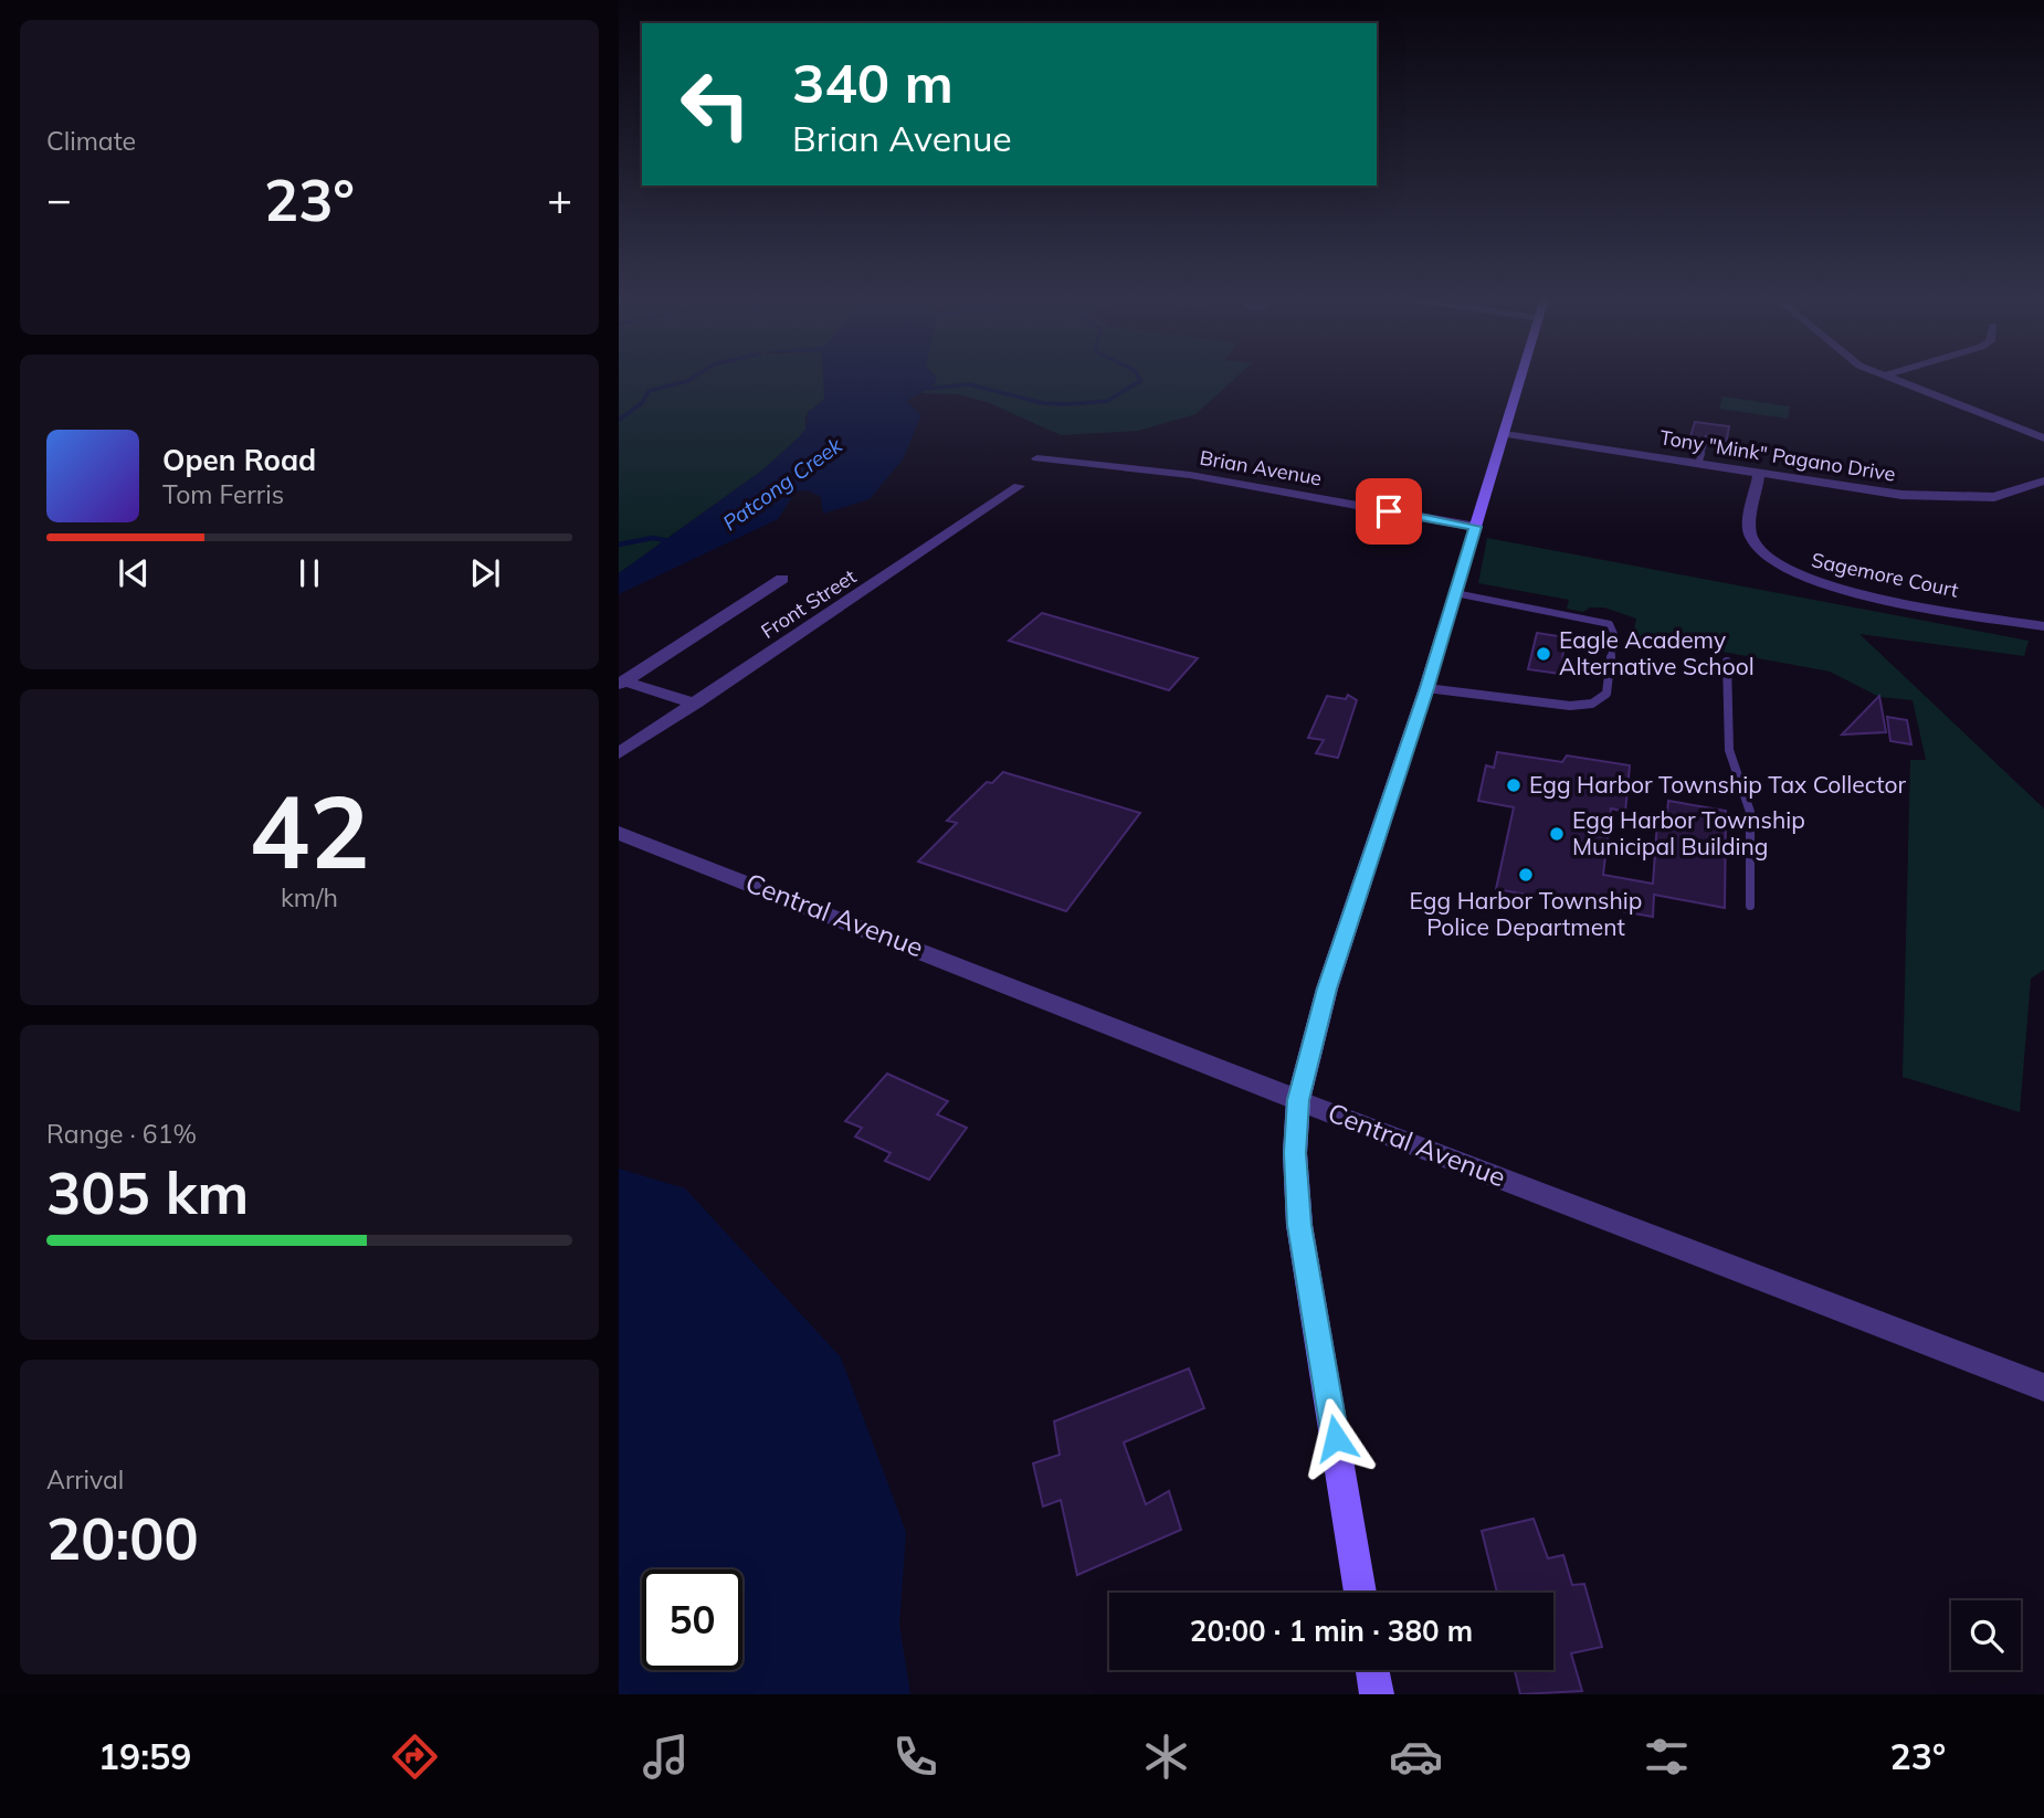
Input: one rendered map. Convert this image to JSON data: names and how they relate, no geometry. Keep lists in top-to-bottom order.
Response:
{
  "streets": {
    "street": [
      "Tony \"Mink\" Pagano Drive",
      "Brian Avenue",
      "Sagemore Court",
      "Front Street",
      "Central Avenue"
    ]
  },
  "crossings": [
    ["Tony \"Mink\" Pagano Drive", "Sagemore Court"]
  ],
  "water": ["Patcong Creek"],
  "places": [
    "Eagle Academy Alternative School",
    "Egg Harbor Township Tax Collector",
    "Egg Harbor Township Municipal Building",
    "Egg Harbor Township Police Department"
  ],
  "page": {
    "tile": [
      "Climate",
      ["42", "km/h"],
      ["Range · 61%", "305 km"],
      ["Arrival", "20:00"]
    ],
    "turn": ["340 m", "Brian Avenue"],
    "heat": ["−", "23°", "+"],
    "song": ["Open Road", "Tom Ferris"],
    "limit": "50",
    "trip": "20:00 · 1 min · 380 m",
    "tabs": ["19:59", "23°"]
  }
}
